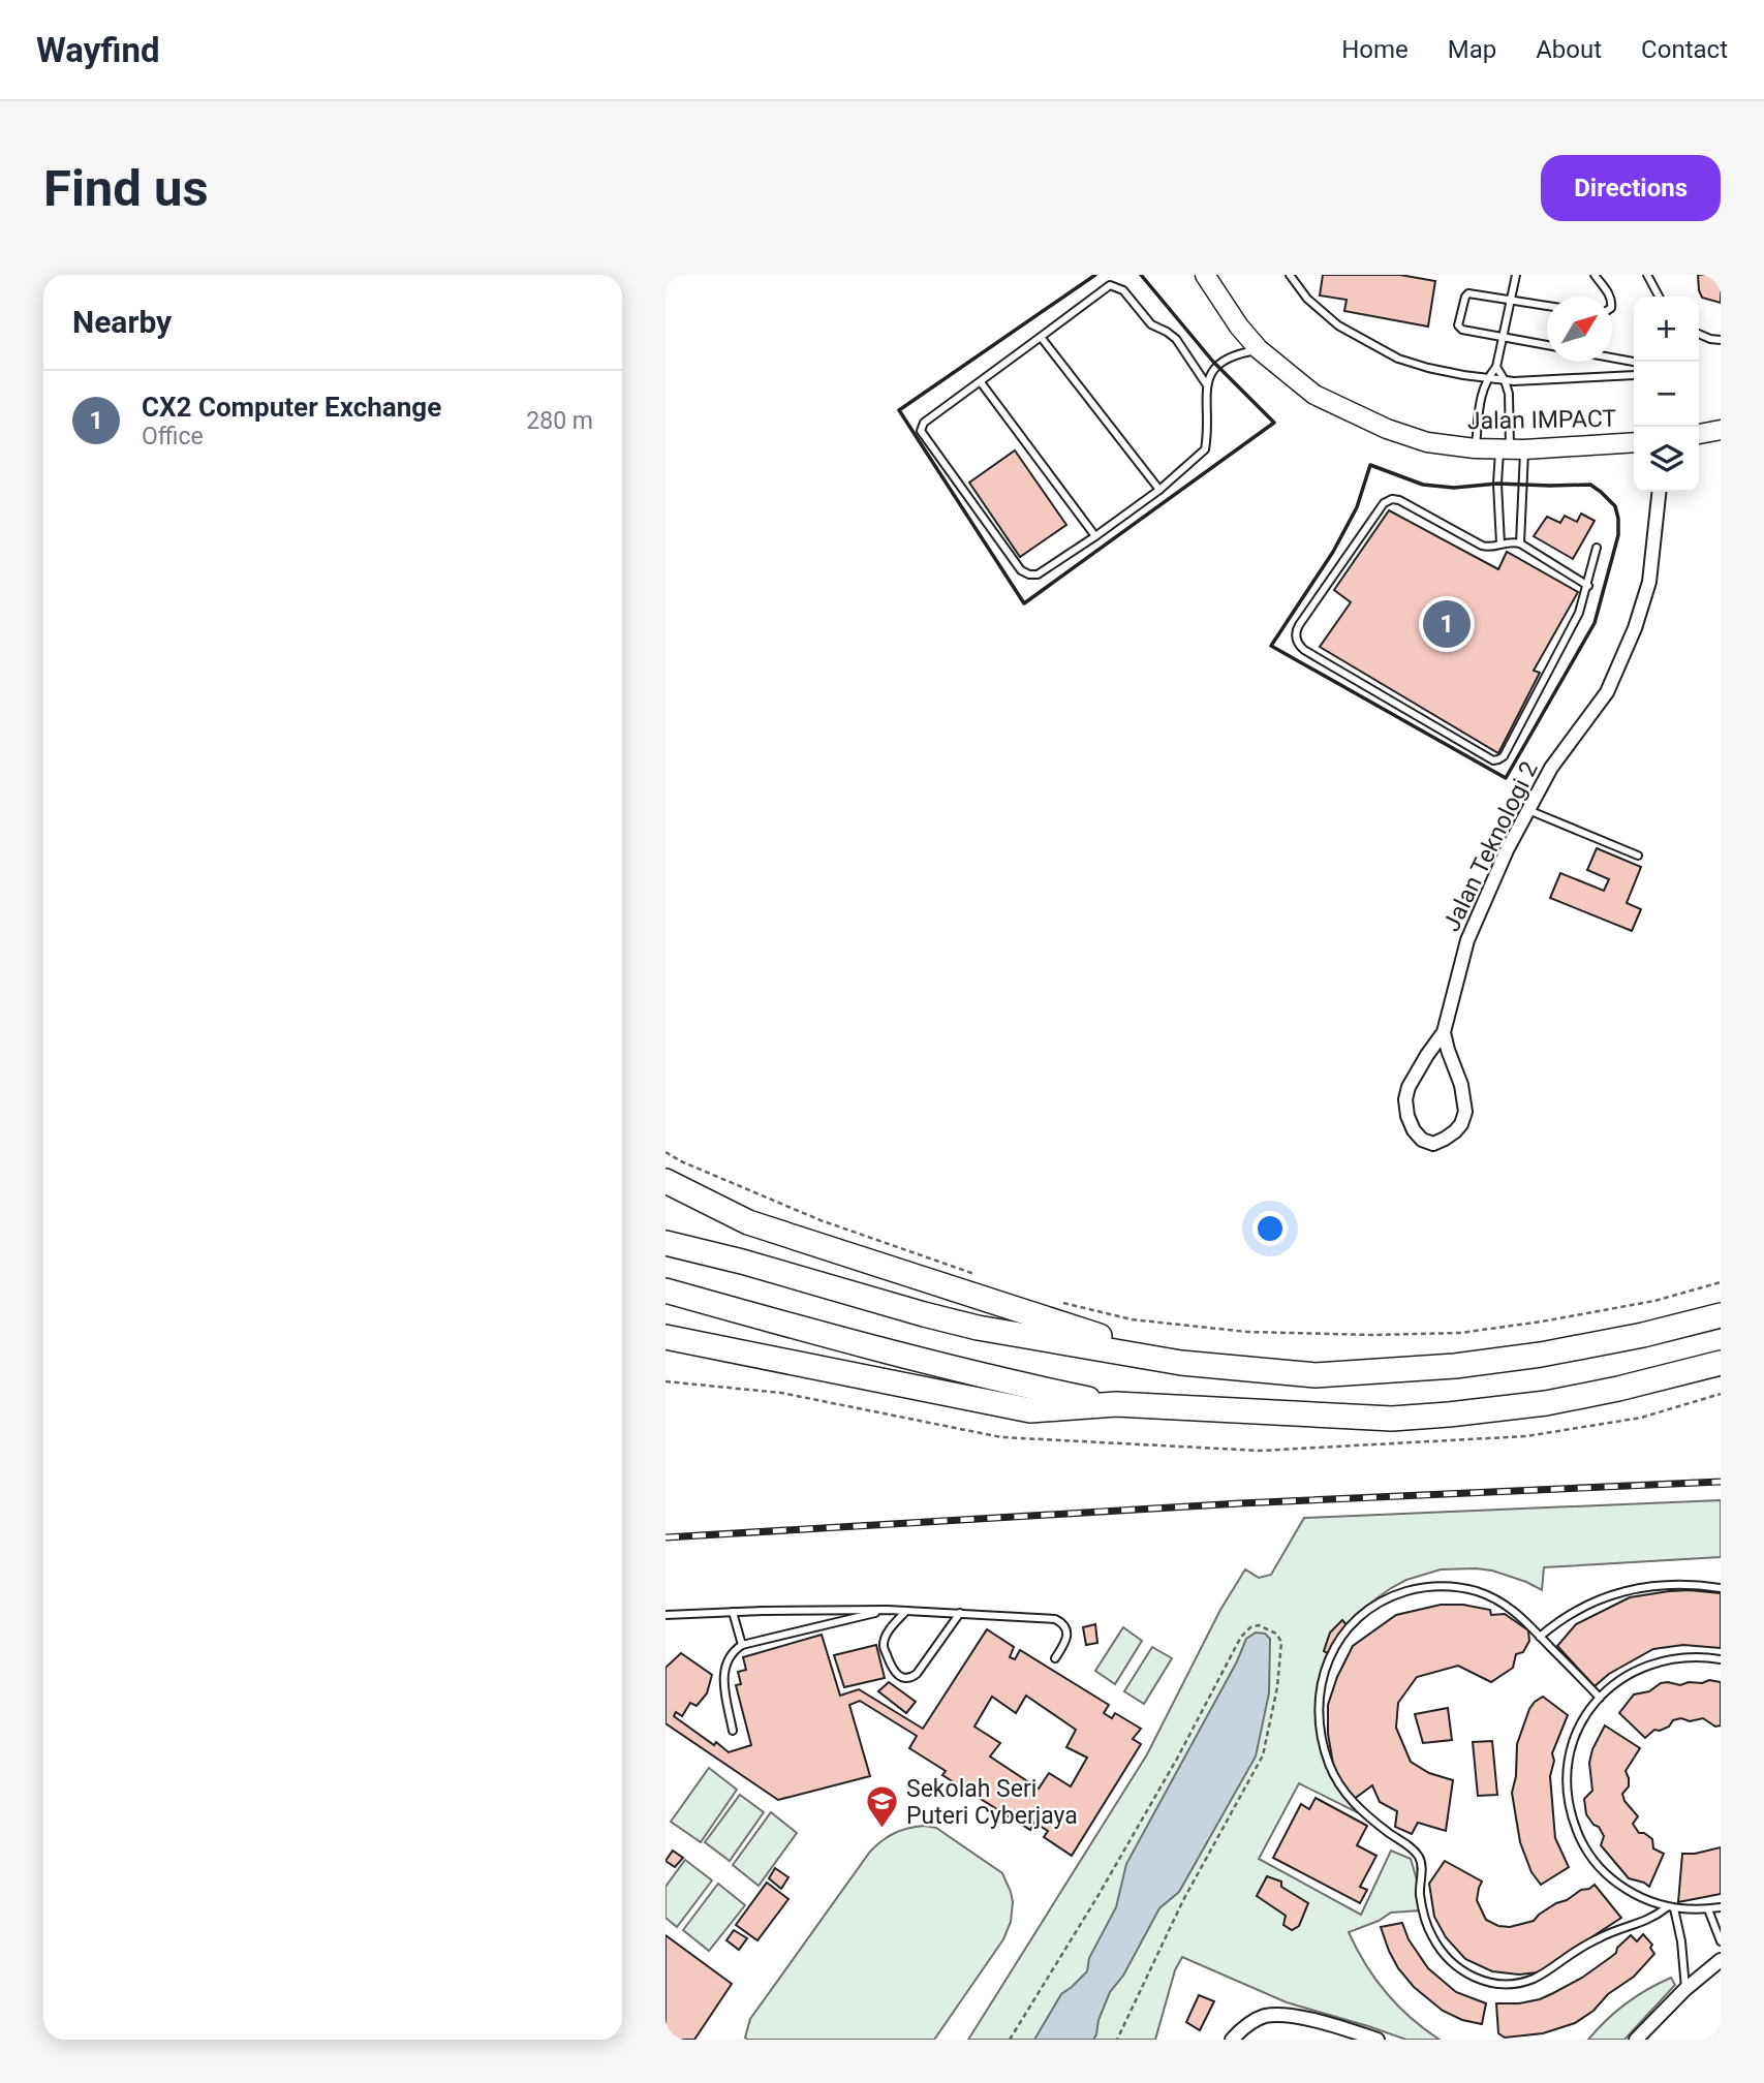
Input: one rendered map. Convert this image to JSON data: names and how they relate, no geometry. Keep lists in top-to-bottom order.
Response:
{
  "streets": {
    "street": ["Jalan IMPACT", "Jalan Teknologi 2"]
  },
  "places": {
    "school or university": ["Sekolah Seri Puteri Cyberjaya"]
  },
  "north": "top right",
  "page": {
    "header": "Wayfind",
    "nav": [
      "Home",
      "Map",
      "About",
      "Contact"
    ],
    "buttons": "Directions",
    "title": "Find us",
    "heading": "Nearby",
    "map_buttons": ["+", "−"],
    "list": [
      {
        "mark": "1",
        "name": "CX2 Computer Exchange",
        "note": "Office",
        "value": "280 m"
      }
    ],
    "pins": "1"
  }
}
